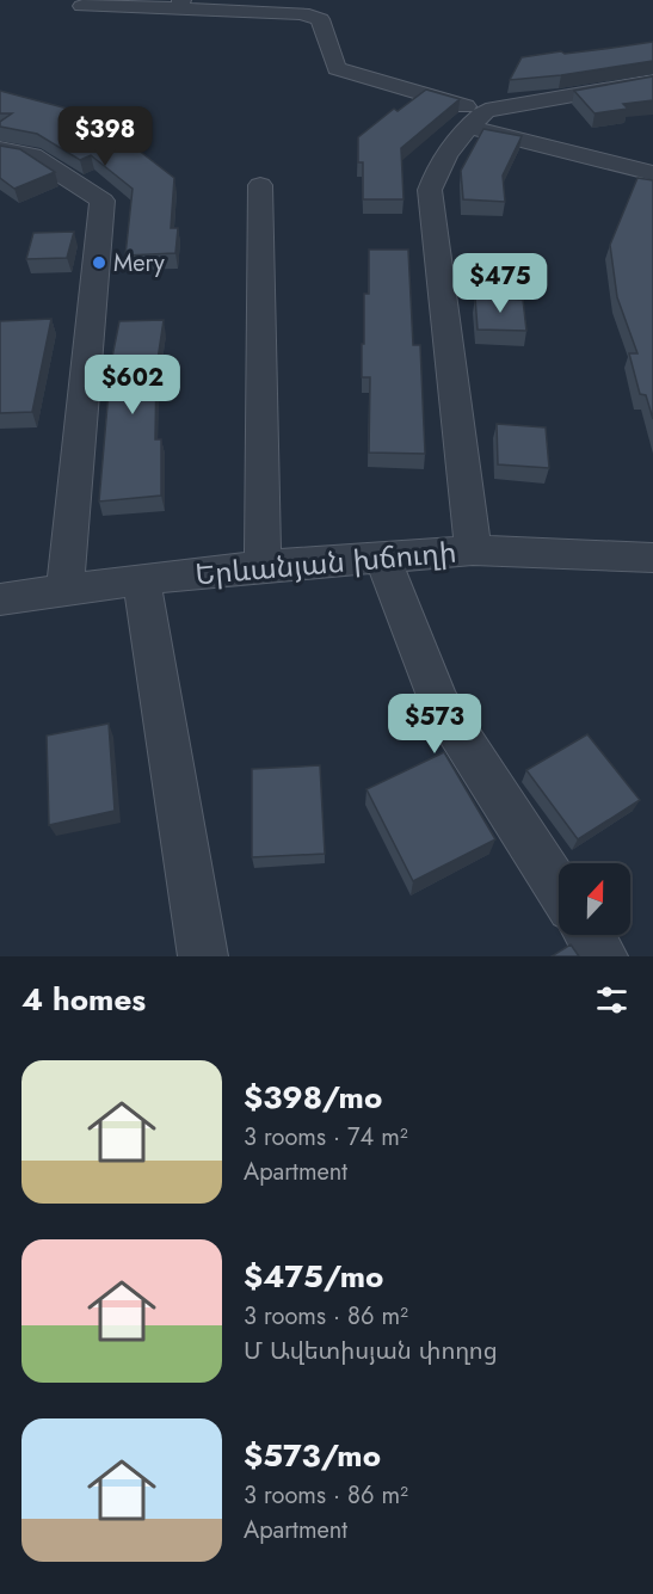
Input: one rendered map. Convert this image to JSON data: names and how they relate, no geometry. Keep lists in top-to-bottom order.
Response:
{
  "streets": {
    "street": ["Երևանյան խճուղի"]
  },
  "places": ["Mery"],
  "north": "top",
  "page": {
    "price": [
      "$398",
      "$475",
      "$602",
      "$573"
    ],
    "heading": "4 homes",
    "list": [
      {
        "name": "$398/mo",
        "note": "3 rooms · 74 m² · Apartment"
      },
      {
        "name": "$475/mo",
        "note": "3 rooms · 86 m² · Մ Ավետիսյան փողոց"
      },
      {
        "name": "$573/mo",
        "note": "3 rooms · 86 m² · Apartment"
      }
    ]
  }
}
